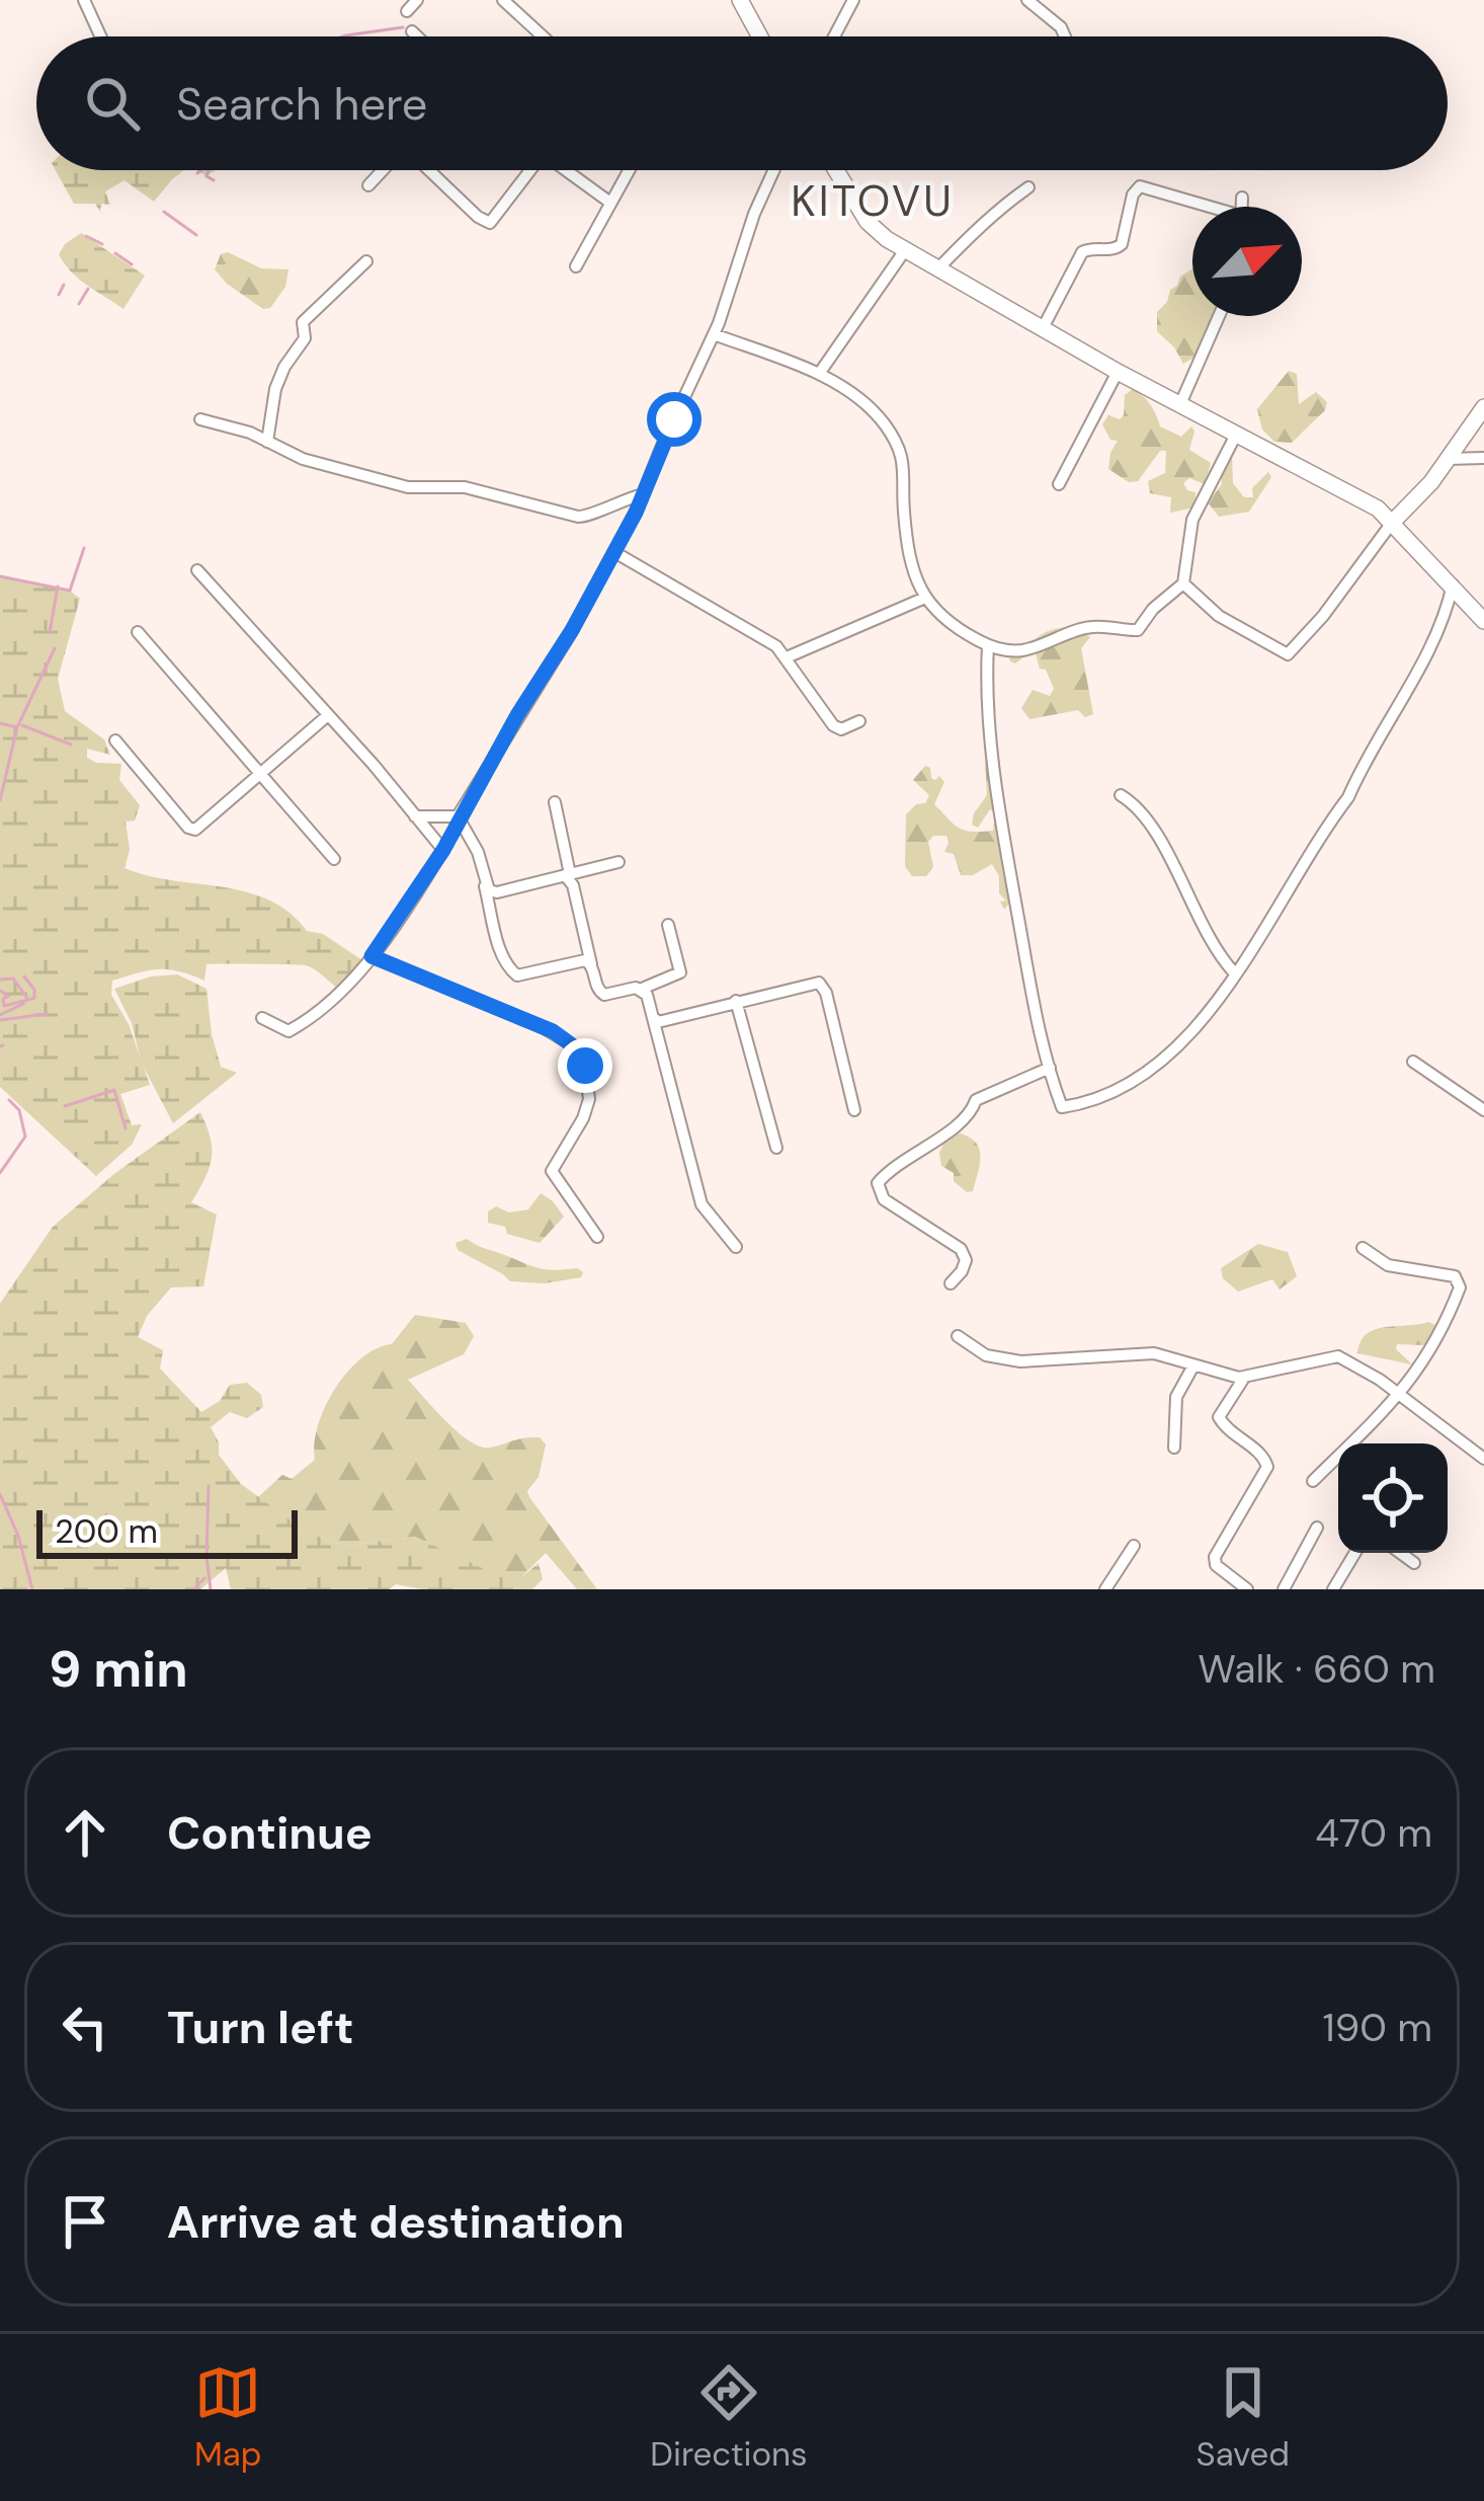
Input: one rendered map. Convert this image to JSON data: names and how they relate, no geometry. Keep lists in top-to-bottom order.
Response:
{
  "districts": ["KITOVU"],
  "scale_bar": "200 m",
  "north": "top right",
  "page": {
    "search": "Search here",
    "scale": "200 m",
    "heading": ["9 min", "Walk · 660 m"],
    "list": [
      ["Continue", "470 m"],
      ["Turn left", "190 m"],
      "Arrive at destination"
    ],
    "nav": ["Map", "Directions", "Saved"]
  }
}
